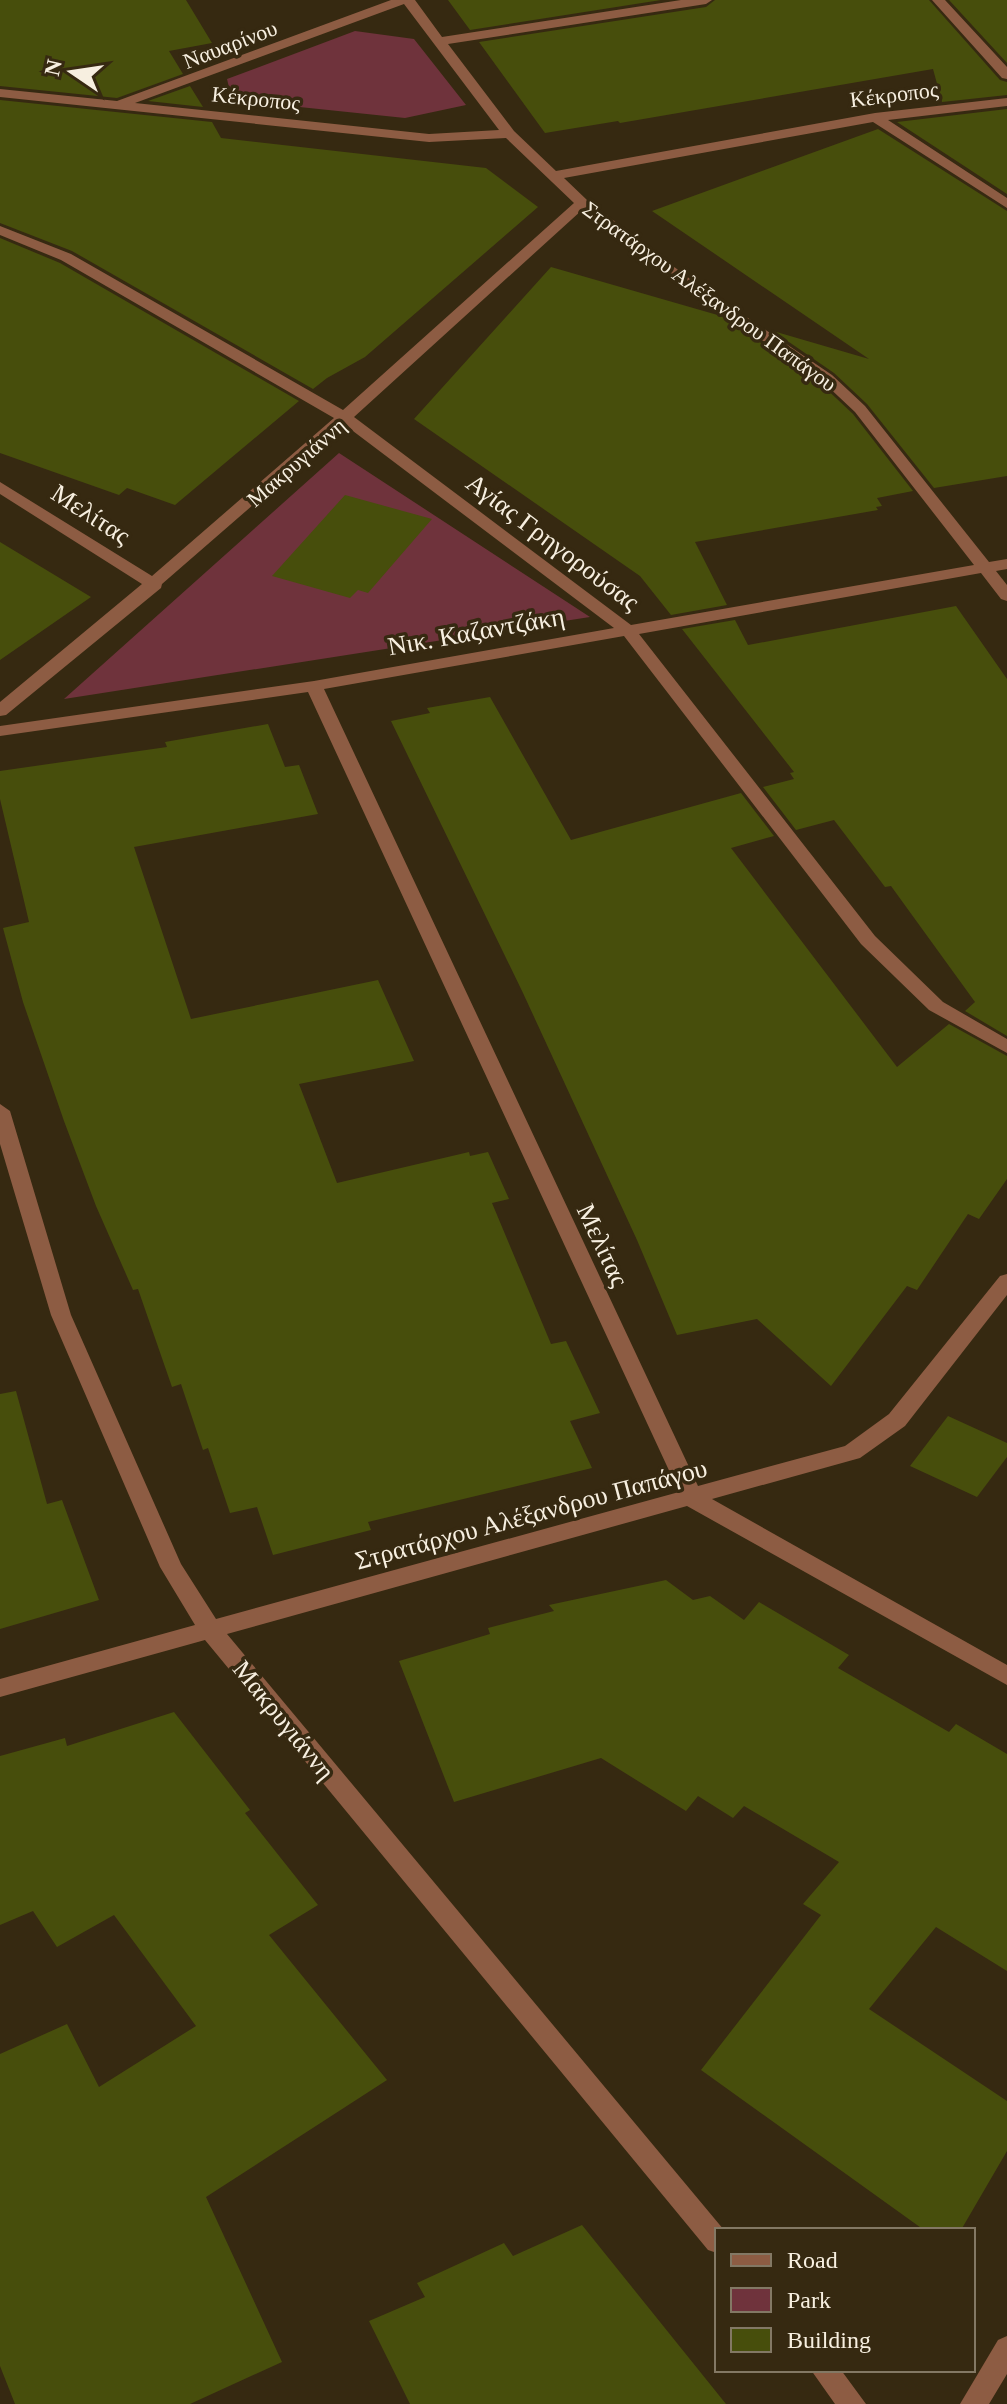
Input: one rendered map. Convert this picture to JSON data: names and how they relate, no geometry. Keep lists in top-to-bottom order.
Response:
{
  "streets": {
    "street": [
      "Ναυαρίνου",
      "Κέκροπος",
      "Στρατάρχου Αλέξανδρου Παπάγου",
      "Μακρυγιάννη",
      "Μελίτας",
      "Αγίας Γρηγορούσας",
      "Νικ. Καζαντζάκη"
    ]
  },
  "crossings": [
    ["Ναυαρίνου", "Κέκροπος"],
    ["Ναυαρίνου", "Στρατάρχου Αλέξανδρου Παπάγου"],
    ["Κέκροπος", "Στρατάρχου Αλέξανδρου Παπάγου"],
    ["Στρατάρχου Αλέξανδρου Παπάγου", "Μακρυγιάννη"],
    ["Στρατάρχου Αλέξανδρου Παπάγου", "Μελίτας"],
    ["Στρατάρχου Αλέξανδρου Παπάγου", "Νικ. Καζαντζάκη"],
    ["Μακρυγιάννη", "Μελίτας"],
    ["Μακρυγιάννη", "Αγίας Γρηγορούσας"],
    ["Μελίτας", "Νικ. Καζαντζάκη"],
    ["Αγίας Γρηγορούσας", "Νικ. Καζαντζάκη"]
  ],
  "legend": ["Road", "Park", "Building"],
  "north": "left"
}
